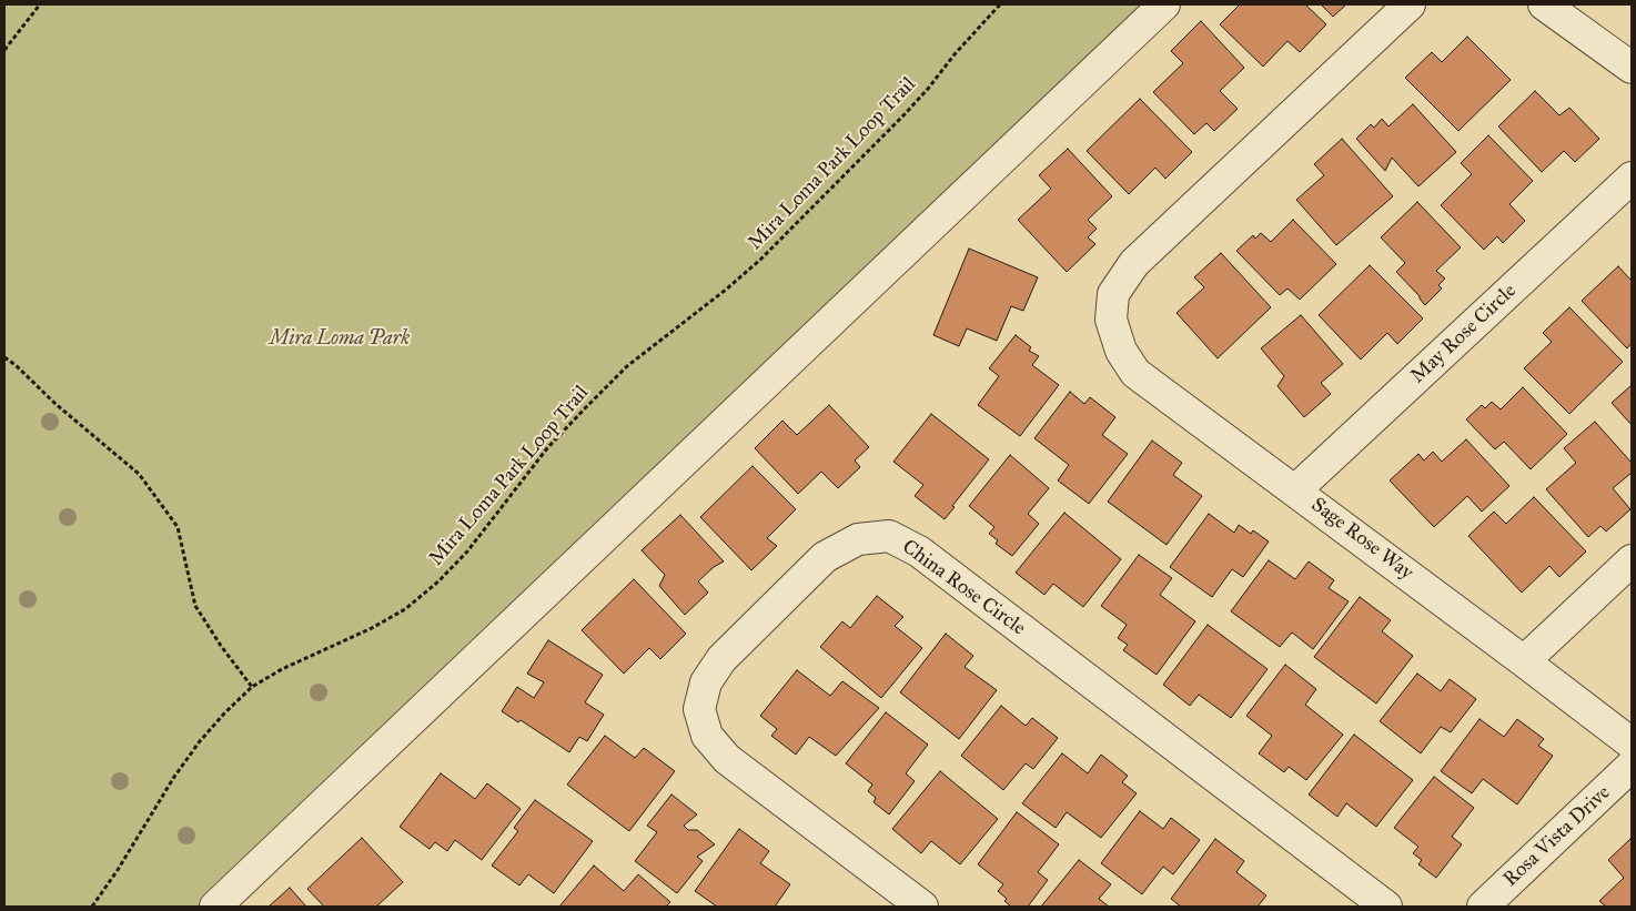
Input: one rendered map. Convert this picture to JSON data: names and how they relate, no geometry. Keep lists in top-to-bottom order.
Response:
{
  "streets": {
    "street": [
      "May Rose Circle",
      "Sage Rose Way",
      "China Rose Circle",
      "Rosa Vista Drive"
    ],
    "path": ["Mira Loma Park Loop Trail"]
  },
  "crossings": [
    ["May Rose Circle", "Sage Rose Way"]
  ],
  "parks": ["Mira Loma Park"]
}
